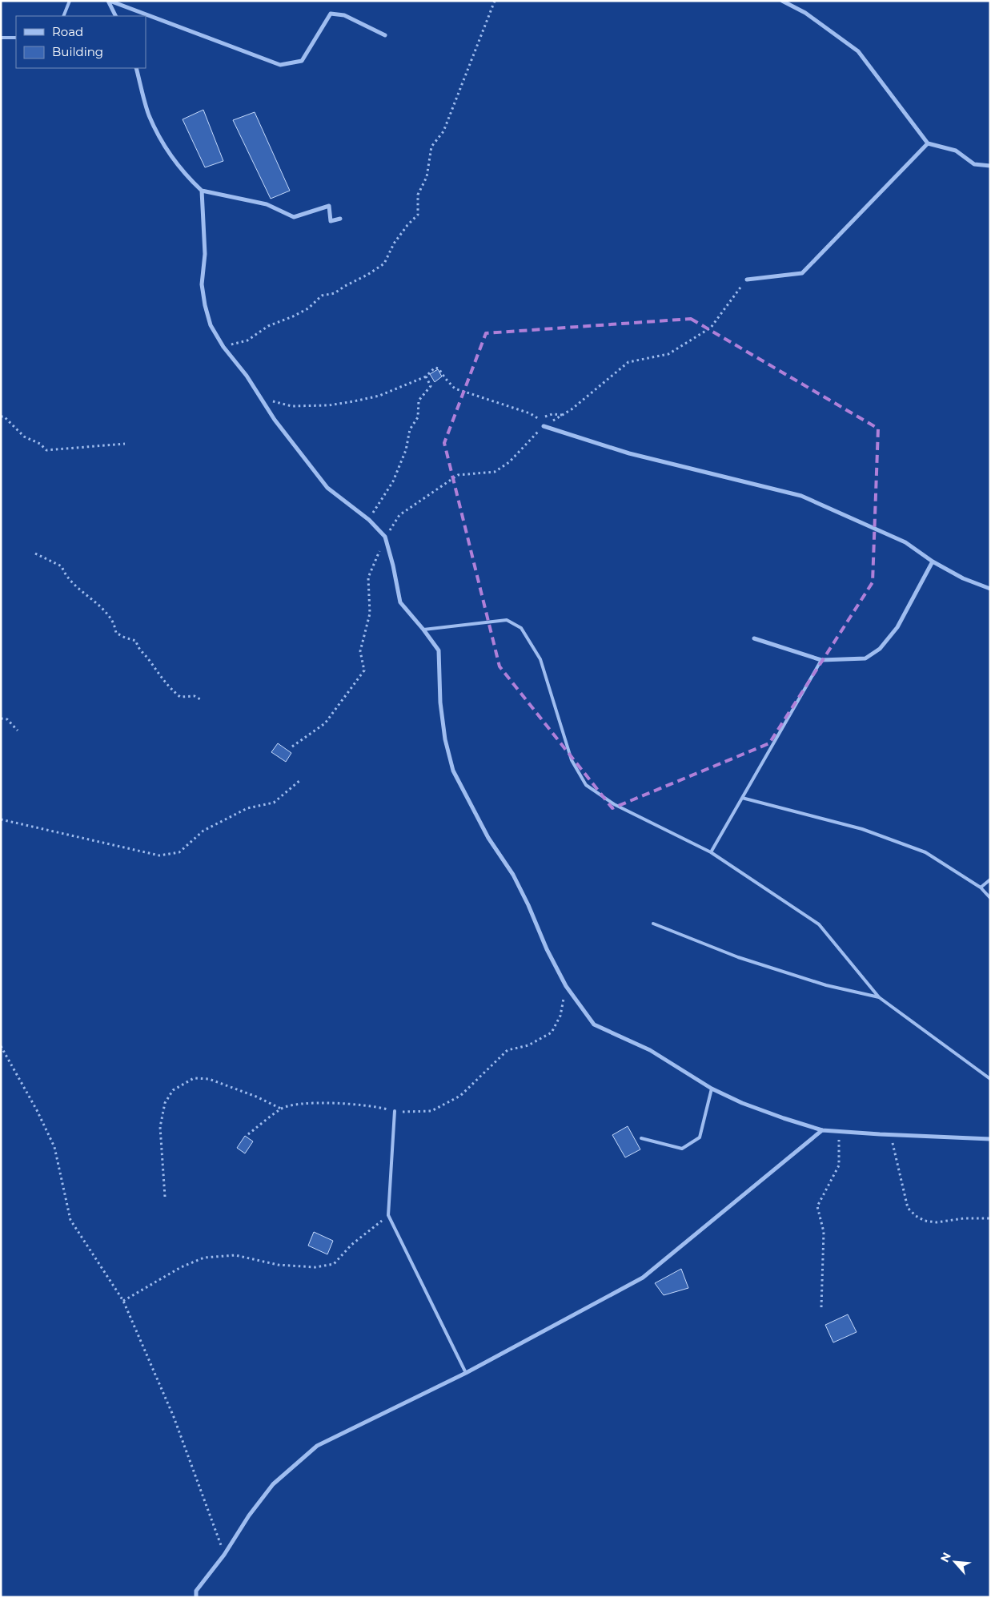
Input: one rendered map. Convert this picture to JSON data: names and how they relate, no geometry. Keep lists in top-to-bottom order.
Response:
{
  "legend": ["Road", "Building"],
  "north": "top left"
}
